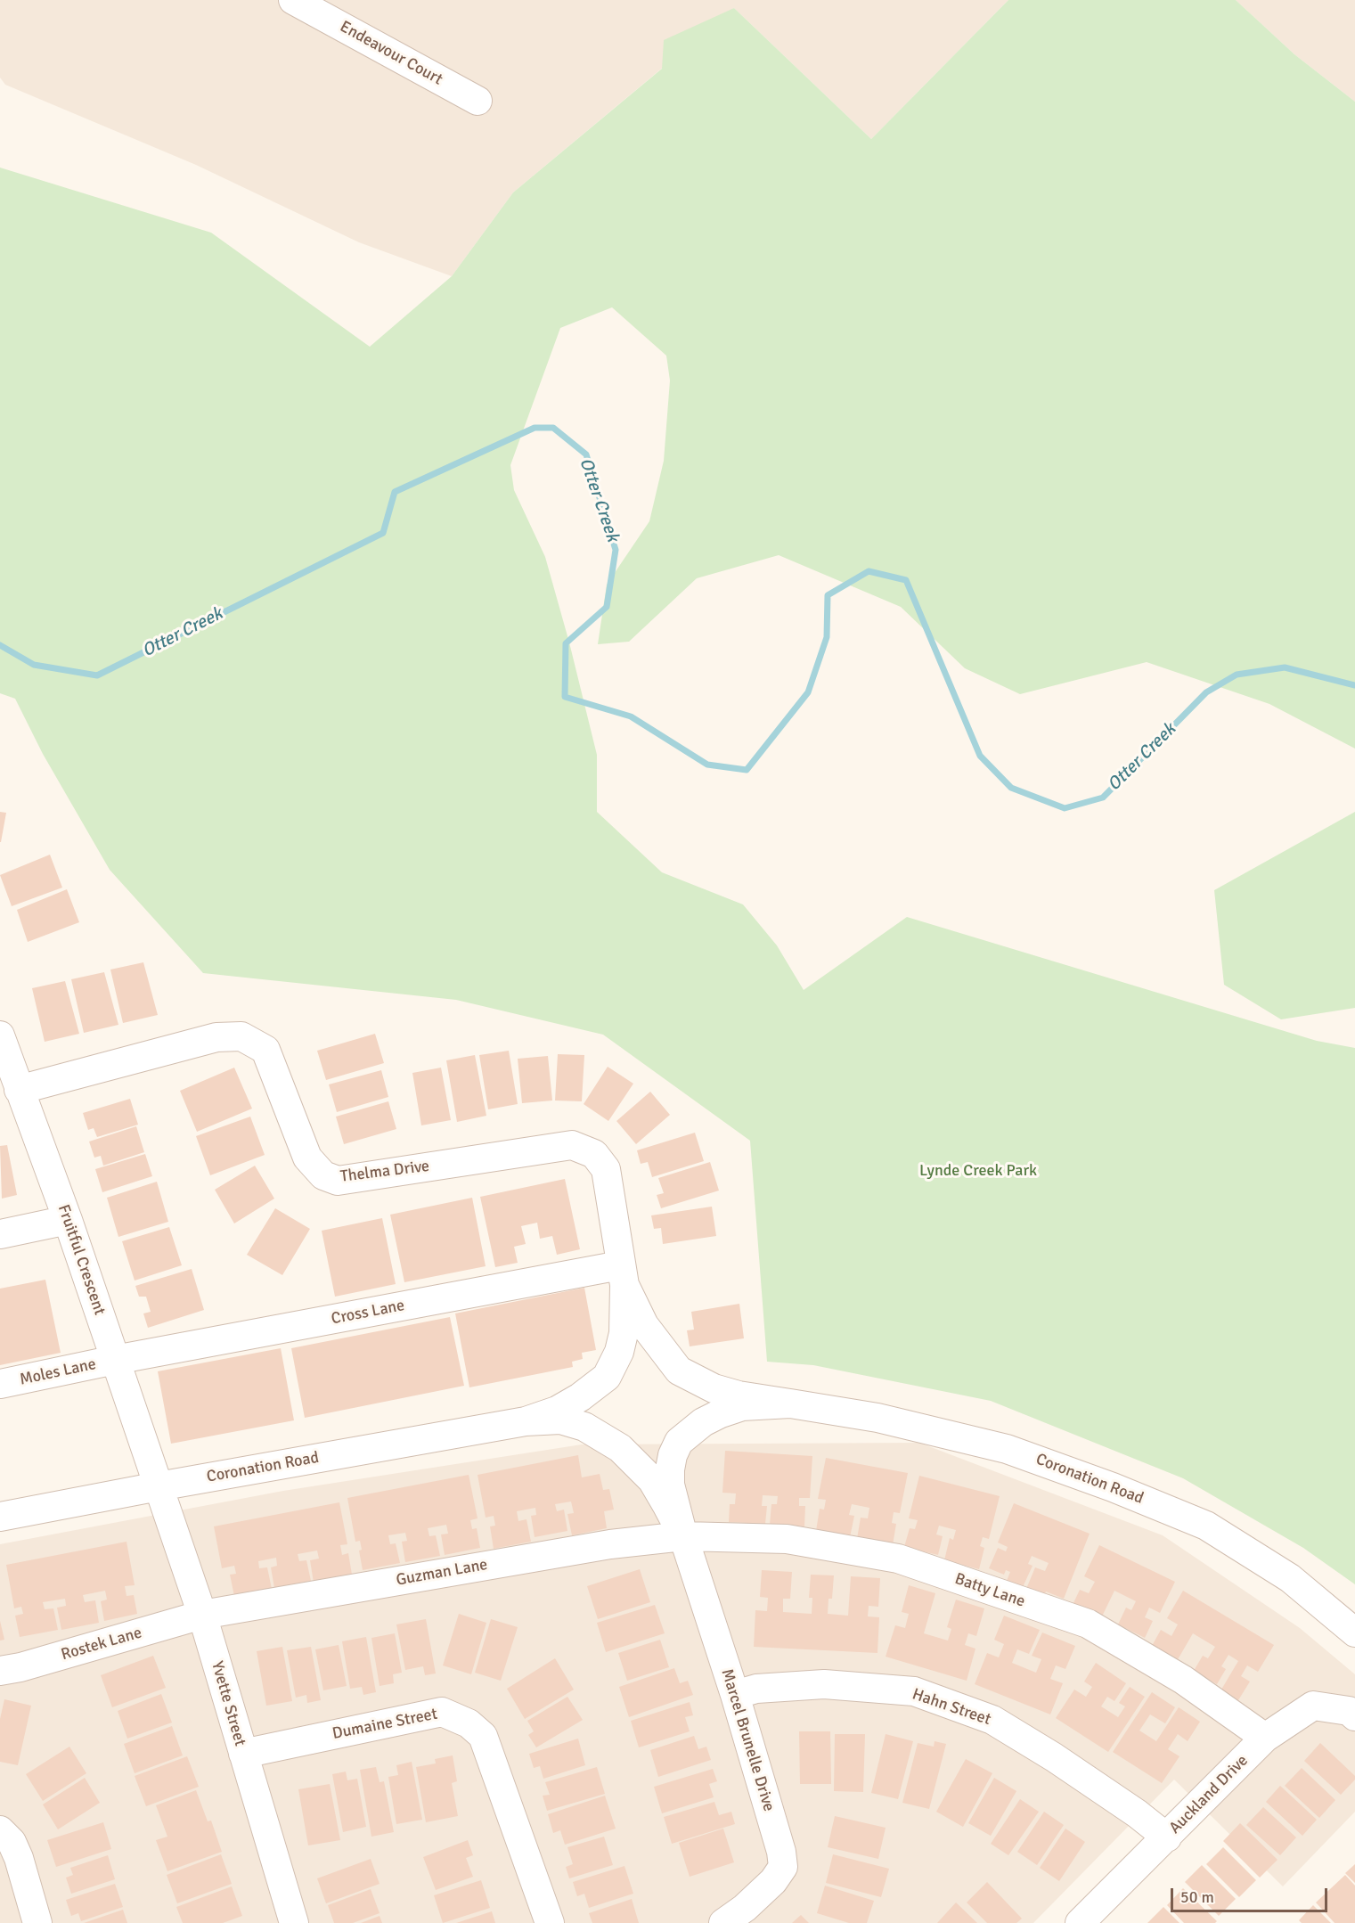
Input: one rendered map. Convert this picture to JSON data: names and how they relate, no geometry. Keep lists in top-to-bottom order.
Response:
{
  "streets": {
    "street": [
      "Endeavour Court",
      "Thelma Drive",
      "Fruitful Crescent",
      "Cross Lane",
      "Moles Lane",
      "Coronation Road",
      "Guzman Lane",
      "Batty Lane",
      "Rostek Lane",
      "Yvette Street",
      "Hahn Street",
      "Dumaine Street",
      "Marcel Brunelle Drive",
      "Auckland Drive"
    ]
  },
  "crossings": [
    ["Thelma Drive", "Fruitful Crescent"],
    ["Thelma Drive", "Cross Lane"],
    ["Thelma Drive", "Coronation Road"],
    ["Thelma Drive", "Marcel Brunelle Drive"],
    ["Fruitful Crescent", "Cross Lane"],
    ["Fruitful Crescent", "Moles Lane"],
    ["Fruitful Crescent", "Coronation Road"],
    ["Fruitful Crescent", "Yvette Street"],
    ["Cross Lane", "Moles Lane"],
    ["Coronation Road", "Yvette Street"],
    ["Coronation Road", "Marcel Brunelle Drive"],
    ["Guzman Lane", "Batty Lane"],
    ["Guzman Lane", "Rostek Lane"],
    ["Guzman Lane", "Yvette Street"],
    ["Guzman Lane", "Marcel Brunelle Drive"],
    ["Batty Lane", "Marcel Brunelle Drive"],
    ["Batty Lane", "Auckland Drive"],
    ["Rostek Lane", "Yvette Street"],
    ["Yvette Street", "Dumaine Street"],
    ["Hahn Street", "Marcel Brunelle Drive"],
    ["Hahn Street", "Auckland Drive"]
  ],
  "water": ["Otter Creek"],
  "parks": ["Lynde Creek Park"],
  "scale_bar": "50 m"
}
